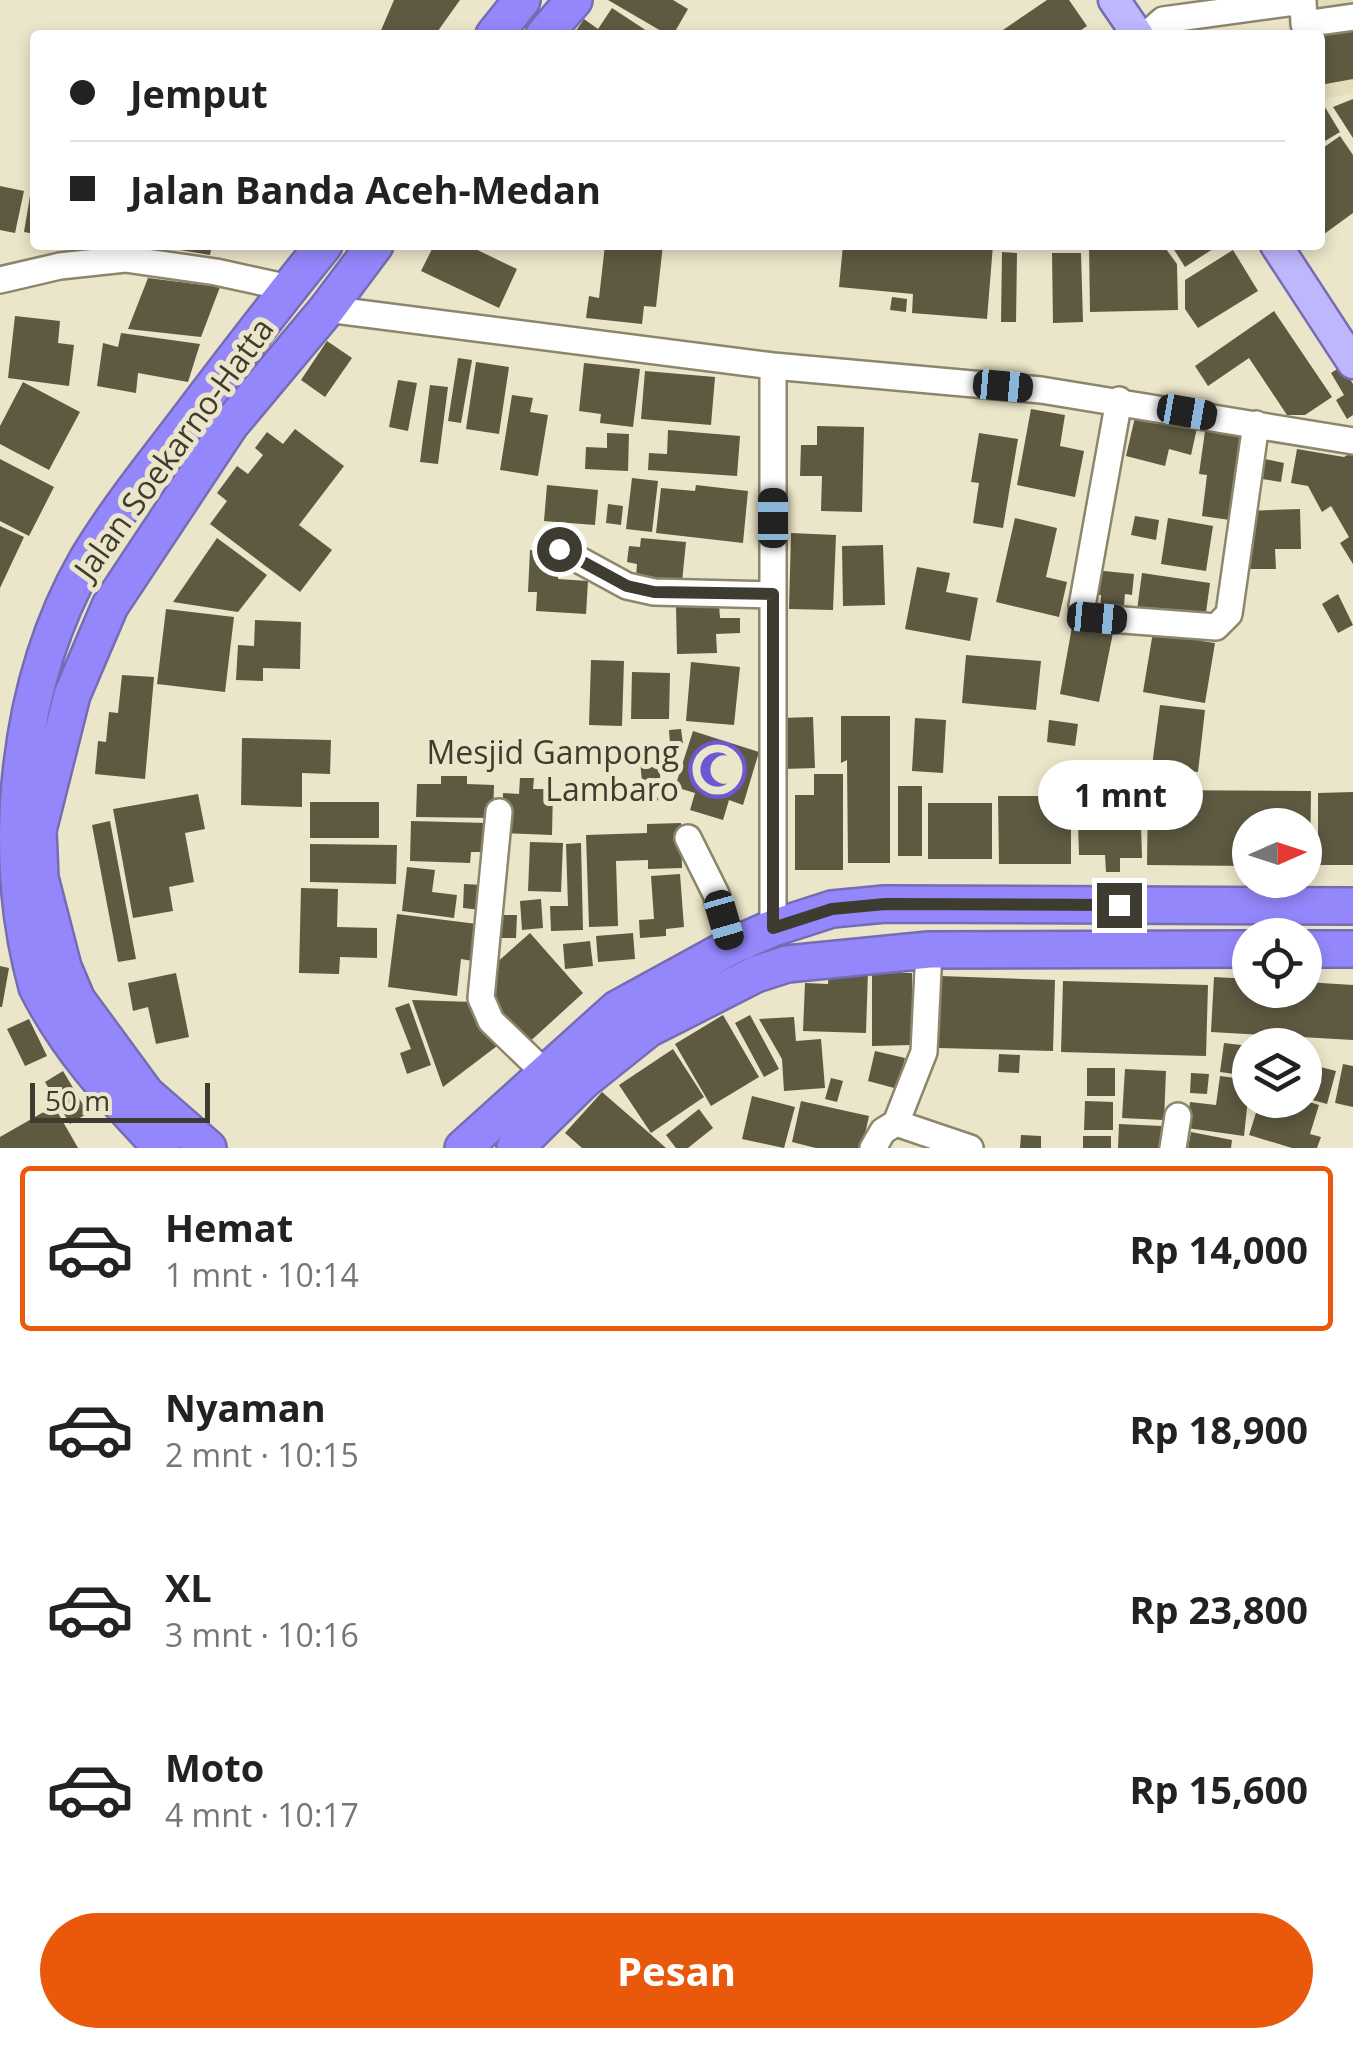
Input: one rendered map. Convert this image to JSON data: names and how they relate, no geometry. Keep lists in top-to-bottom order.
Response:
{
  "streets": {
    "highway": ["Jalan Soekarno-Hatta"]
  },
  "places": {
    "mosque": ["Mesjid Gampong Lambaro"]
  },
  "scale_bar": "50 m",
  "north": "right",
  "page": {
    "banner": ["Jemput", "Jalan Banda Aceh-Medan"],
    "bubble": "1 mnt",
    "scale": "50 m",
    "list": [
      {
        "name": "Hemat",
        "note": "1 mnt · 10:14",
        "value": "Rp 14,000"
      },
      {
        "name": "Nyaman",
        "note": "2 mnt · 10:15",
        "value": "Rp 18,900"
      },
      {
        "name": "XL",
        "note": "3 mnt · 10:16",
        "value": "Rp 23,800"
      },
      {
        "name": "Moto",
        "note": "4 mnt · 10:17",
        "value": "Rp 15,600"
      }
    ],
    "buttons": "Pesan"
  }
}
